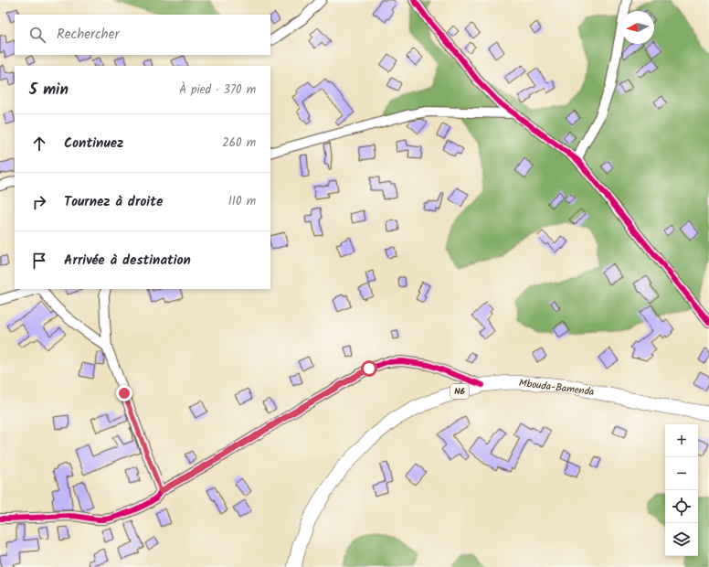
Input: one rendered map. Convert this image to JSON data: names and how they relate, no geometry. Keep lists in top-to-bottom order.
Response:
{
  "streets": {
    "highway": ["Mbouda-Bamenda", "N6"]
  },
  "north": "left",
  "page": {
    "search": "Rechercher",
    "heading": ["5 min", "À pied · 370 m"],
    "list": [
      ["Continuez", "260 m"],
      ["Tournez à droite", "110 m"],
      "Arrivée à destination"
    ],
    "map_buttons": ["+", "−"]
  }
}
